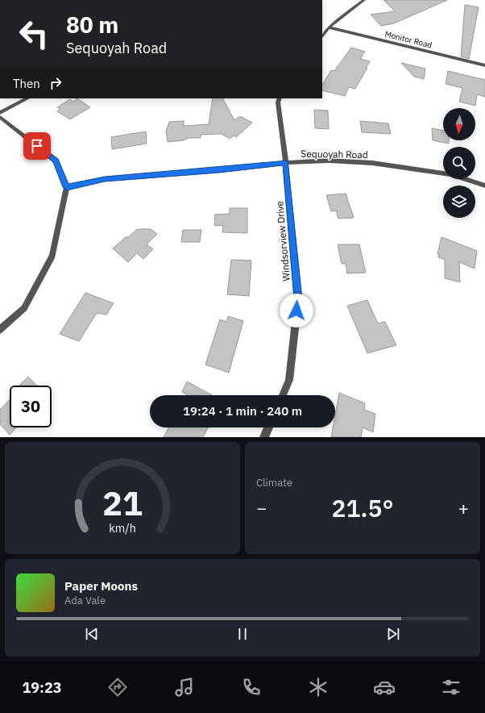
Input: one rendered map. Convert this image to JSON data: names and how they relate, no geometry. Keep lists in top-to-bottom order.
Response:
{
  "streets": {
    "street": ["Monitor Road", "Sequoyah Road", "Windsorview Drive"]
  },
  "crossings": [
    ["Sequoyah Road", "Windsorview Drive"]
  ],
  "north": "bottom",
  "page": {
    "turn": ["80 m", "Sequoyah Road"],
    "then": "Then",
    "limit": "30",
    "trip": "19:24 · 1 min · 240 m",
    "tile": "Climate",
    "heat": ["−", "21.5°", "+"],
    "song": ["Paper Moons", "Ada Vale"],
    "tabs": "19:23",
    "gauge": ["21", "km/h"]
  }
}
